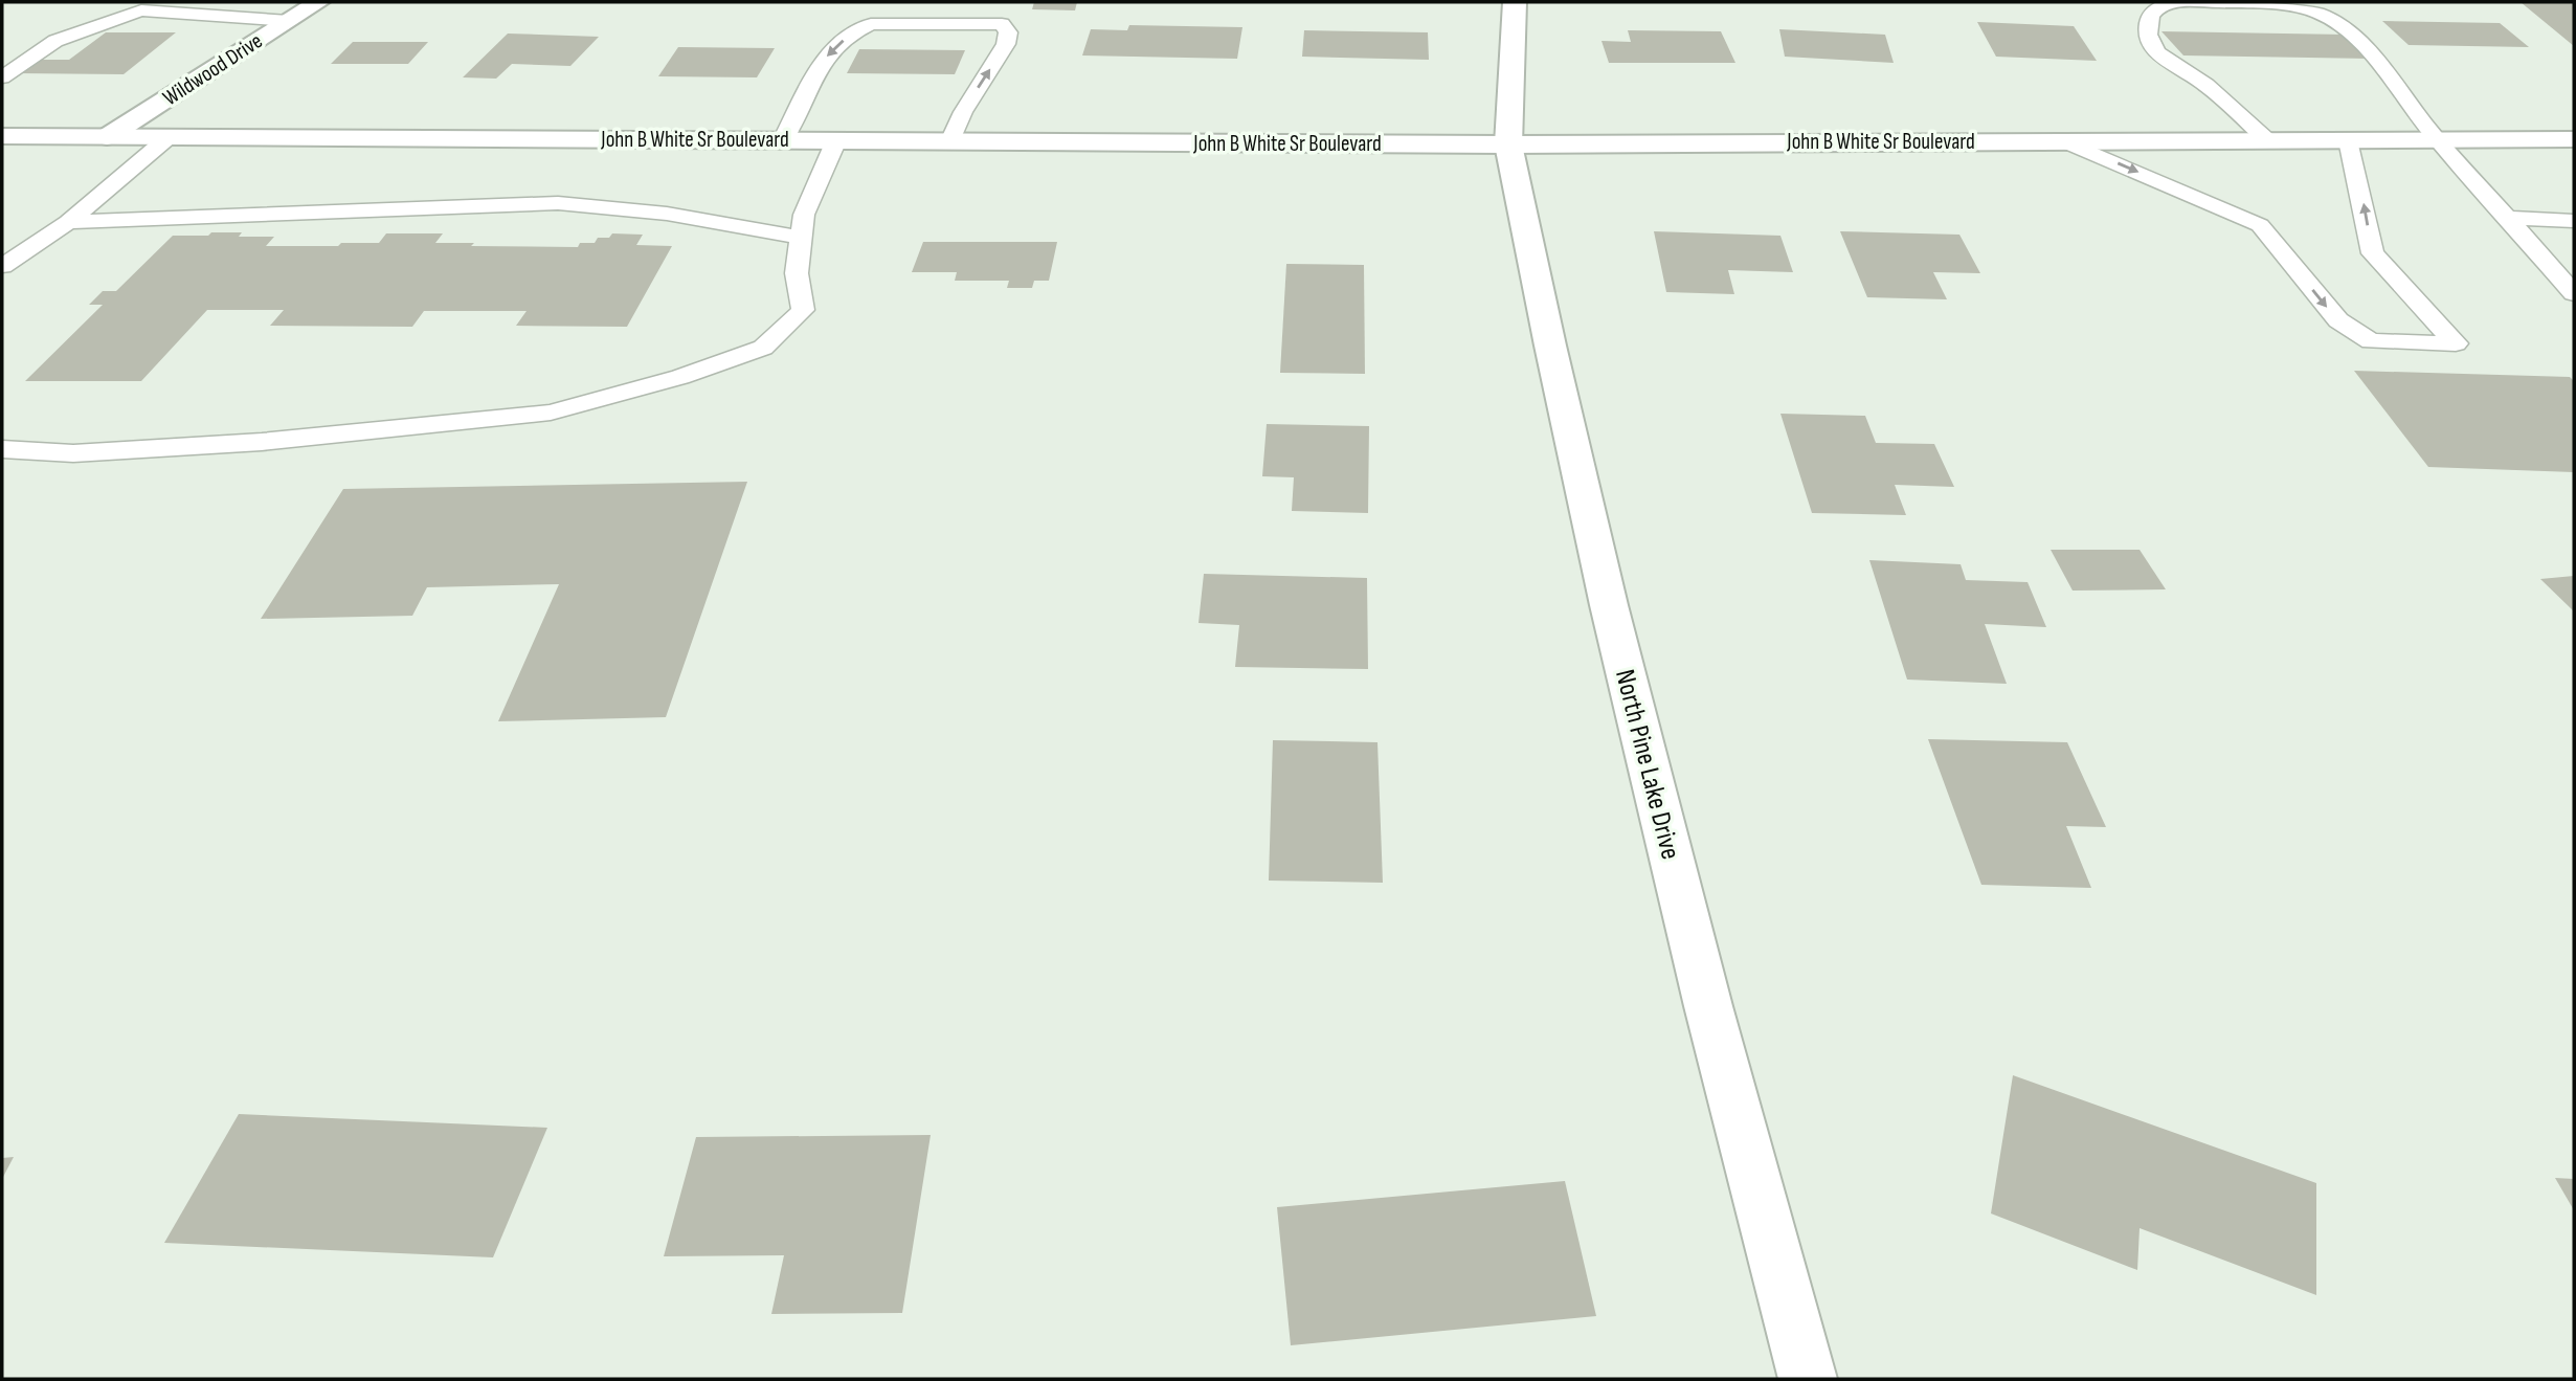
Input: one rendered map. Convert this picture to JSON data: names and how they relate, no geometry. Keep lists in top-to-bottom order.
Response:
{
  "streets": {
    "main road": ["Wildwood Drive", "John B White Sr Boulevard", "North Pine Lake Drive"]
  },
  "crossings": [
    ["Wildwood Drive", "John B White Sr Boulevard"],
    ["John B White Sr Boulevard", "North Pine Lake Drive"]
  ]
}
